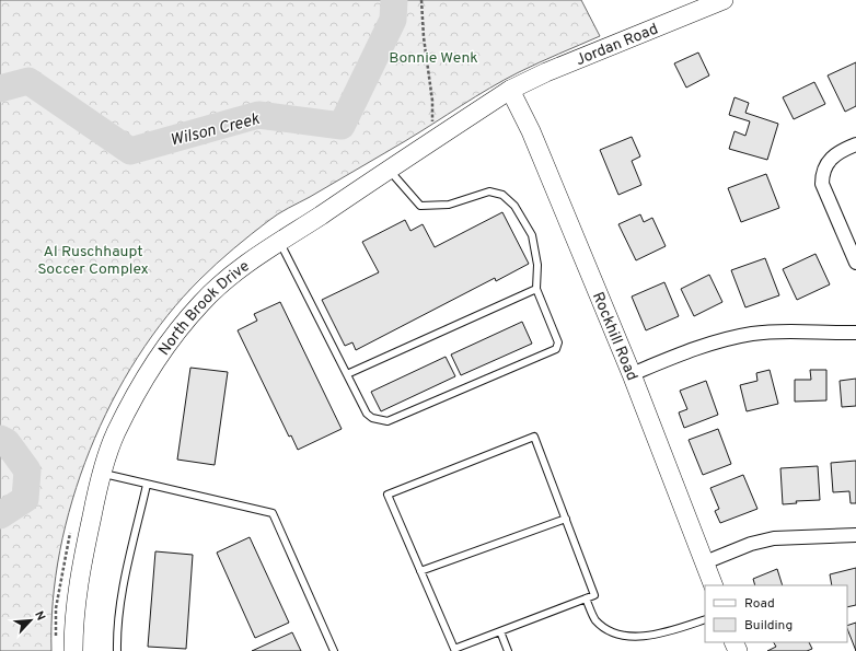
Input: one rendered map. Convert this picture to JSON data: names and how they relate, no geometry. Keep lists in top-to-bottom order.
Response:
{
  "streets": {
    "street": ["Jordan Road", "North Brook Drive", "Rockhill Road"]
  },
  "crossings": [
    ["Jordan Road", "North Brook Drive"],
    ["Jordan Road", "Rockhill Road"],
    ["North Brook Drive", "Rockhill Road"]
  ],
  "water": ["Wilson Creek"],
  "parks": ["Bonnie Wenk", "Al Ruschhaupt Soccer Complex"],
  "legend": ["Road", "Building"],
  "north": "top right"
}
